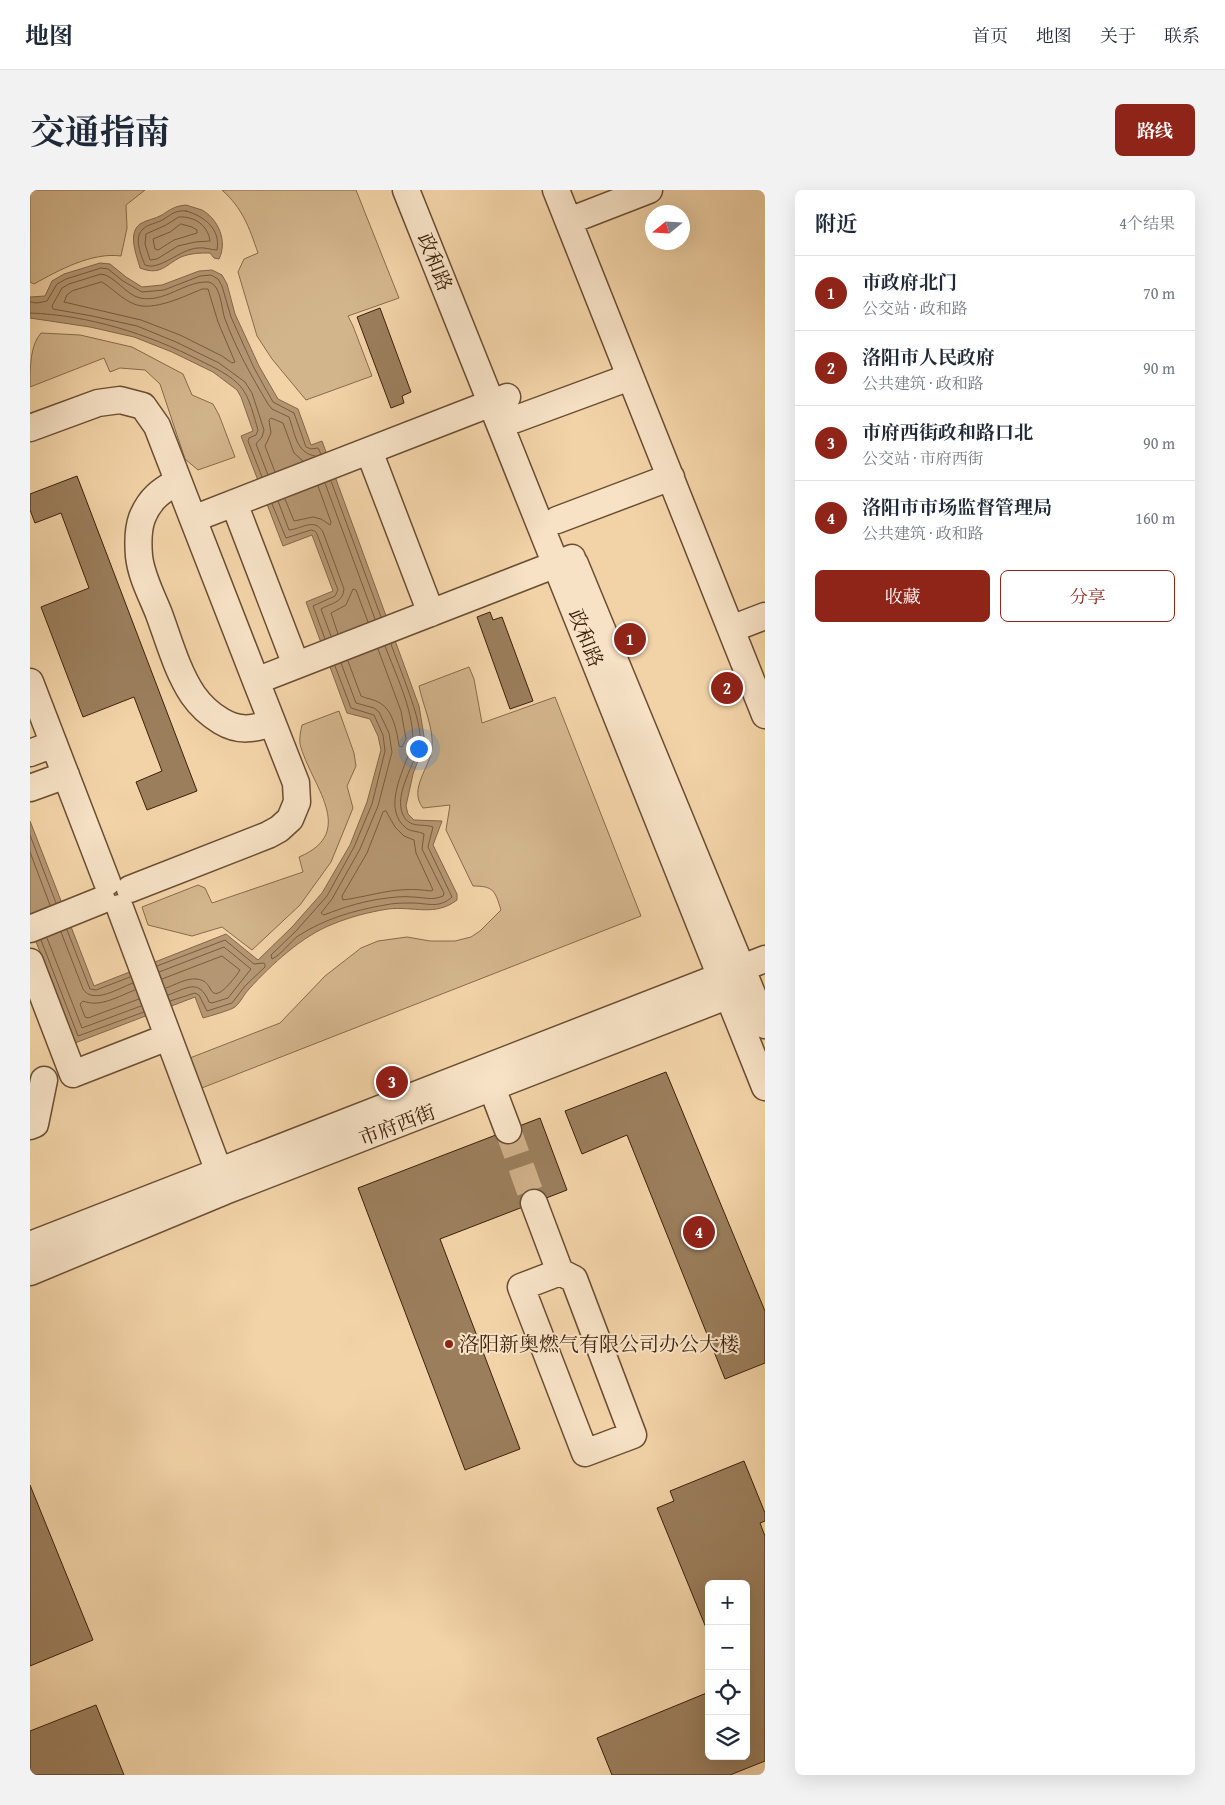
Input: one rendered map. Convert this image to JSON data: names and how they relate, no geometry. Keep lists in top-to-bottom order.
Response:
{
  "streets": {
    "street": ["政和路", "市府西街"]
  },
  "crossings": [
    ["政和路", "市府西街"]
  ],
  "places": ["洛阳新奥燃气有限公司办公大楼"],
  "north": "left",
  "page": {
    "header": "地图",
    "nav": [
      "首页",
      "地图",
      "关于",
      "联系"
    ],
    "title": "交通指南",
    "buttons": [
      "路线",
      ["收藏", "分享"]
    ],
    "heading": ["附近", "4个结果"],
    "list": [
      {
        "mark": "1",
        "name": "市政府北门",
        "note": "公交站 · 政和路",
        "value": "70 m"
      },
      {
        "mark": "2",
        "name": "洛阳市人民政府",
        "note": "公共建筑 · 政和路",
        "value": "90 m"
      },
      {
        "mark": "3",
        "name": "市府西街政和路口北",
        "note": "公交站 · 市府西街",
        "value": "90 m"
      },
      {
        "mark": "4",
        "name": "洛阳市市场监督管理局",
        "note": "公共建筑 · 政和路",
        "value": "160 m"
      }
    ],
    "pins": [
      "1",
      "2",
      "3",
      "4"
    ],
    "map_buttons": ["+", "−"]
  }
}
